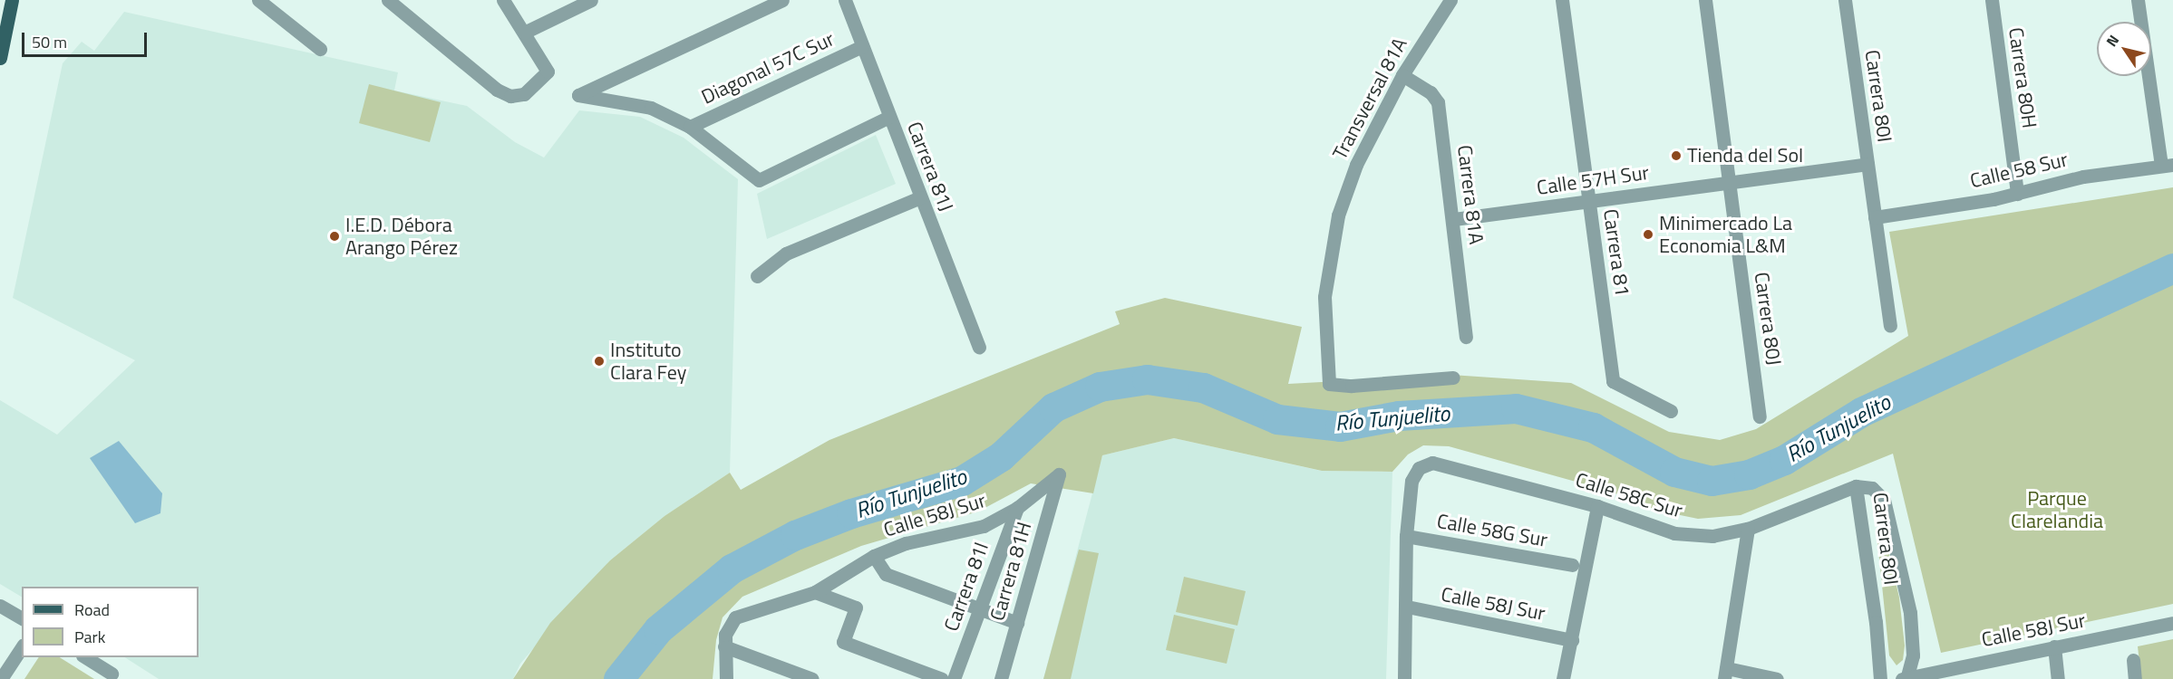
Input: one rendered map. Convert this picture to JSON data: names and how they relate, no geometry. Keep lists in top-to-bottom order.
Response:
{
  "streets": {
    "street": [
      "Diagonal 57C Sur",
      "Carrera 80H",
      "Carrera 80I",
      "Transversal 81A",
      "Carrera 81J",
      "Calle 58 Sur",
      "Calle 57H Sur",
      "Carrera 81A",
      "Carrera 81",
      "Carrera 80J",
      "Calle 58C Sur",
      "Calle 58J Sur",
      "Calle 58G Sur",
      "Carrera 81H",
      "Carrera 81I"
    ]
  },
  "crossings": [
    ["Diagonal 57C Sur", "Carrera 81J"],
    ["Carrera 80H", "Calle 58 Sur"],
    ["Carrera 80I", "Calle 58 Sur"],
    ["Carrera 80I", "Calle 57H Sur"],
    ["Carrera 80I", "Calle 58C Sur"],
    ["Carrera 80I", "Calle 58J Sur"],
    ["Transversal 81A", "Carrera 81A"],
    ["Calle 57H Sur", "Carrera 81A"],
    ["Calle 57H Sur", "Carrera 81"],
    ["Calle 57H Sur", "Carrera 80J"],
    ["Calle 58C Sur", "Calle 58G Sur"],
    ["Calle 58J Sur", "Carrera 81H"],
    ["Calle 58J Sur", "Carrera 81I"]
  ],
  "water": ["Río Tunjuelito"],
  "parks": ["Parque Clarelandia"],
  "places": [
    "Tienda del Sol",
    "Minimercado La Economia L&M",
    "I.E.D. Débora Arango Pérez",
    "Instituto Clara Fey"
  ],
  "legend": ["Road", "Park"],
  "scale_bar": "50 m",
  "north": "top left"
}
